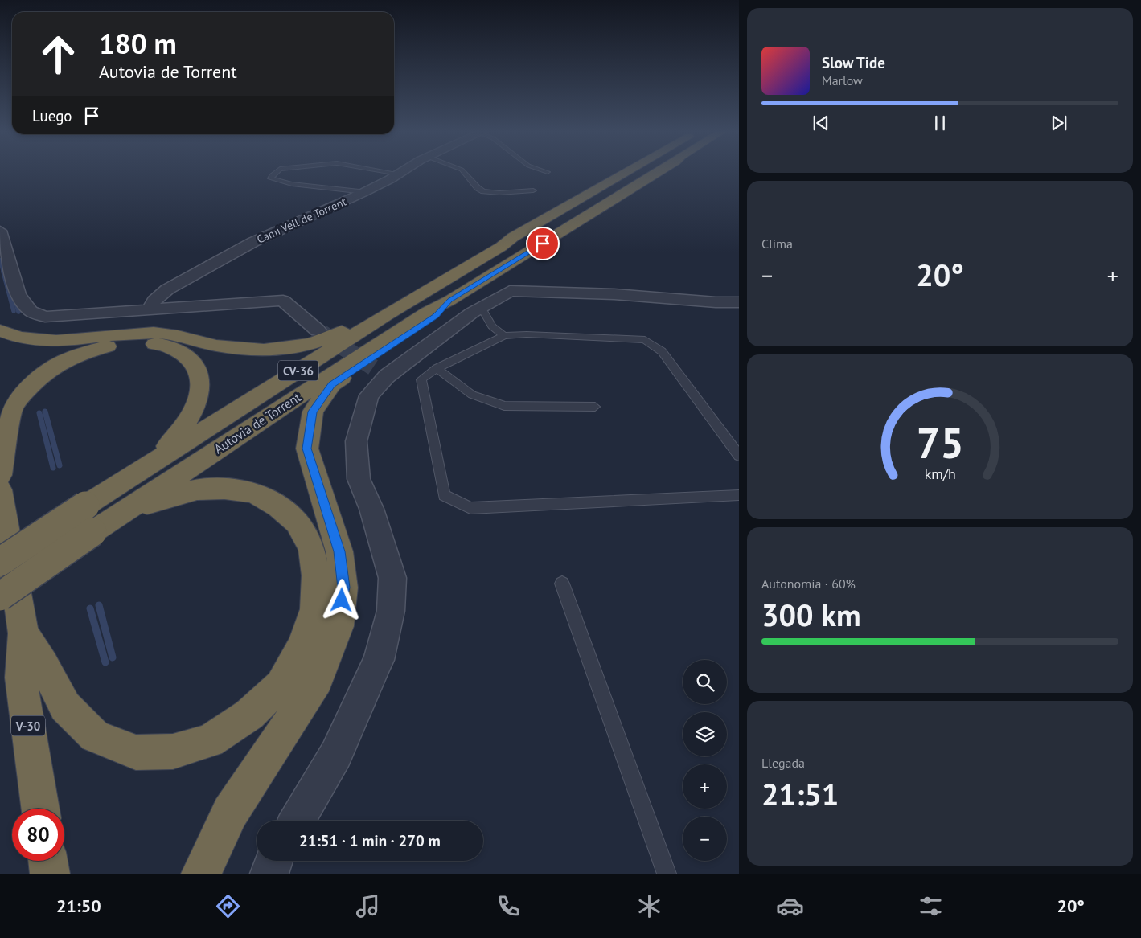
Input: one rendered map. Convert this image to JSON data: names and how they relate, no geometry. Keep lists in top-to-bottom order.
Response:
{
  "streets": {
    "highway": ["CV-36", "Autovia de Torrent", "V-30"],
    "street": ["Camí Vell de Torrent"]
  },
  "page": {
    "turn": ["180 m", "Autovia de Torrent"],
    "song": ["Slow Tide", "Marlow"],
    "then": "Luego",
    "tile": [
      "Clima",
      ["Autonomía · 60%", "300 km"],
      ["Llegada", "21:51"]
    ],
    "heat": ["−", "20°", "+"],
    "map_buttons": ["+", "−"],
    "limit": "80",
    "trip": "21:51 · 1 min · 270 m",
    "tabs": ["21:50", "20°"],
    "gauge": ["75", "km/h"]
  }
}
